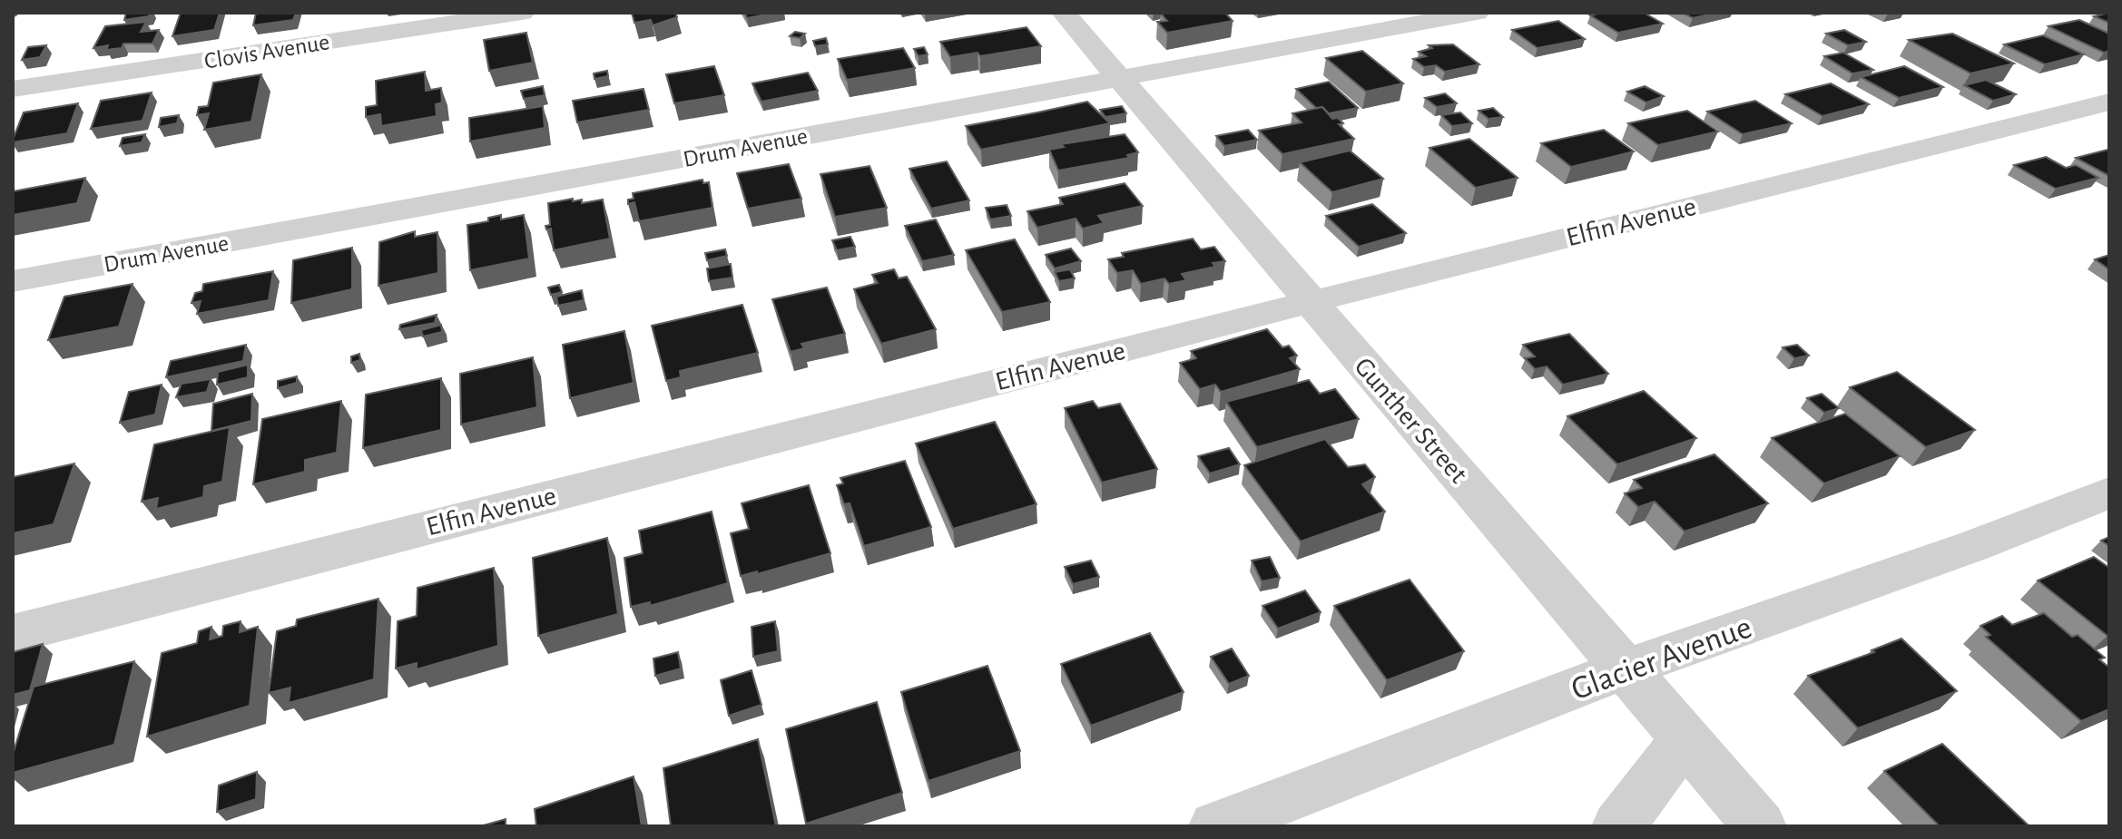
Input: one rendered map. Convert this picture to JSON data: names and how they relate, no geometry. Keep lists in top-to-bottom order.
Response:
{
  "streets": {
    "street": [
      "Clovis Avenue",
      "Drum Avenue",
      "Elfin Avenue",
      "Gunther Street",
      "Glacier Avenue"
    ]
  },
  "crossings": [
    ["Drum Avenue", "Gunther Street"],
    ["Elfin Avenue", "Gunther Street"],
    ["Gunther Street", "Glacier Avenue"]
  ]
}
